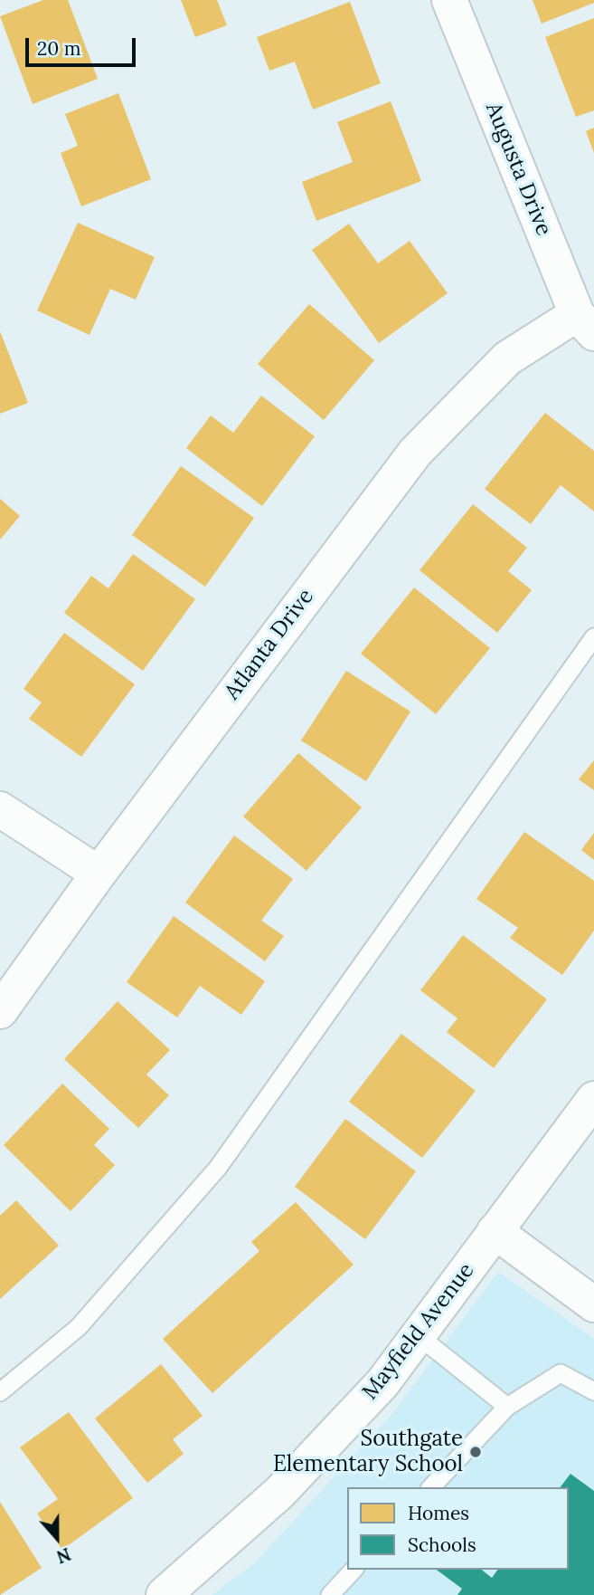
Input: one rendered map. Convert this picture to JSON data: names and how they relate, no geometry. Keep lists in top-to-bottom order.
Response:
{
  "streets": {
    "street": ["Augusta Drive", "Atlanta Drive", "Mayfield Avenue"]
  },
  "crossings": [
    ["Augusta Drive", "Atlanta Drive"]
  ],
  "places": ["Southgate Elementary School"],
  "legend": ["Homes", "Schools"],
  "scale_bar": "20 m",
  "north": "bottom"
}
